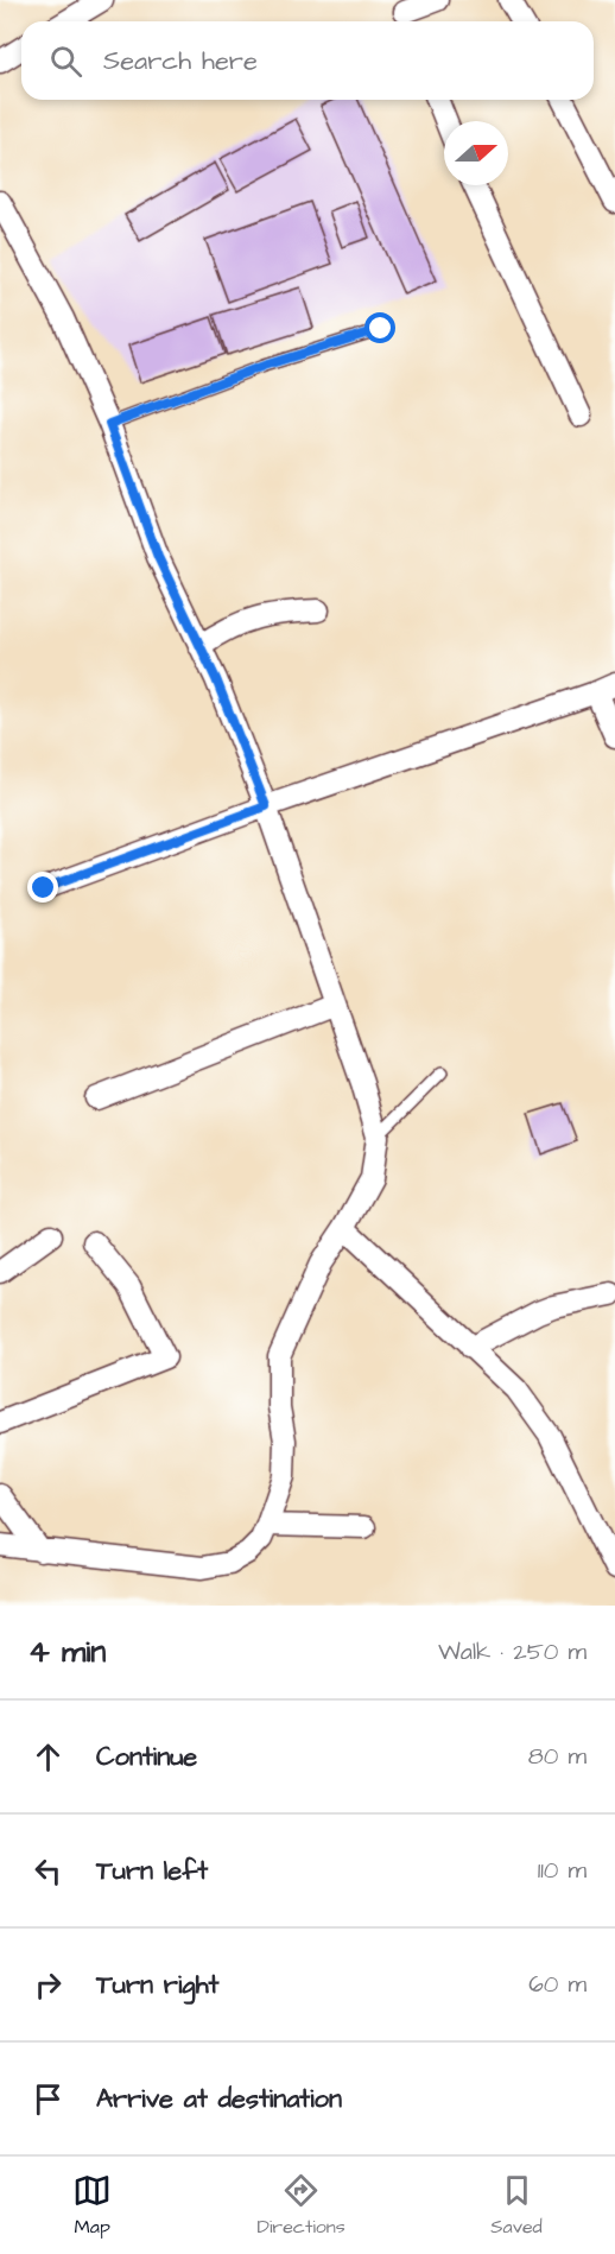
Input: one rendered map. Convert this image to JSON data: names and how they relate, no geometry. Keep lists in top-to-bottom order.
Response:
{
  "north": "right",
  "page": {
    "search": "Search here",
    "heading": ["4 min", "Walk · 250 m"],
    "list": [
      ["Continue", "80 m"],
      ["Turn left", "110 m"],
      ["Turn right", "60 m"],
      "Arrive at destination"
    ],
    "nav": ["Map", "Directions", "Saved"]
  }
}
